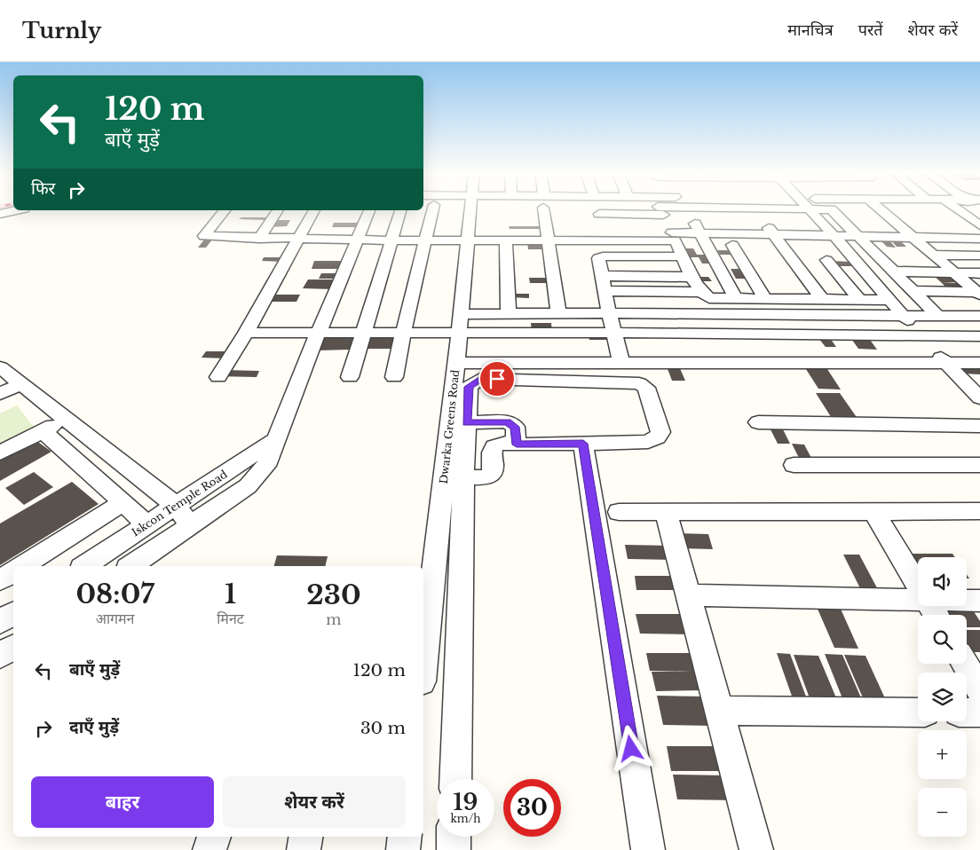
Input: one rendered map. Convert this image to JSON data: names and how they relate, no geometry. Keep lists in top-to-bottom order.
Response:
{
  "streets": {
    "street": ["Dwarka Greens Road", "Iskcon Temple Road"]
  },
  "page": {
    "header": "Turnly",
    "nav": ["मानचित्र", "परतें", "शेयर करें"],
    "turn": ["120 m", "बाएँ मुड़ें"],
    "then": "फिर",
    "map_buttons": ["+", "−"],
    "eta": [
      "08:07",
      "आगमन",
      "1",
      "मिनट",
      "230",
      "m"
    ],
    "list": [
      {
        "name": "बाएँ मुड़ें",
        "value": "120 m"
      },
      {
        "name": "दाएँ मुड़ें",
        "value": "30 m"
      }
    ],
    "buttons": ["बाहर", "शेयर करें"],
    "speed": "19 km/h",
    "limit": "30"
  }
}
